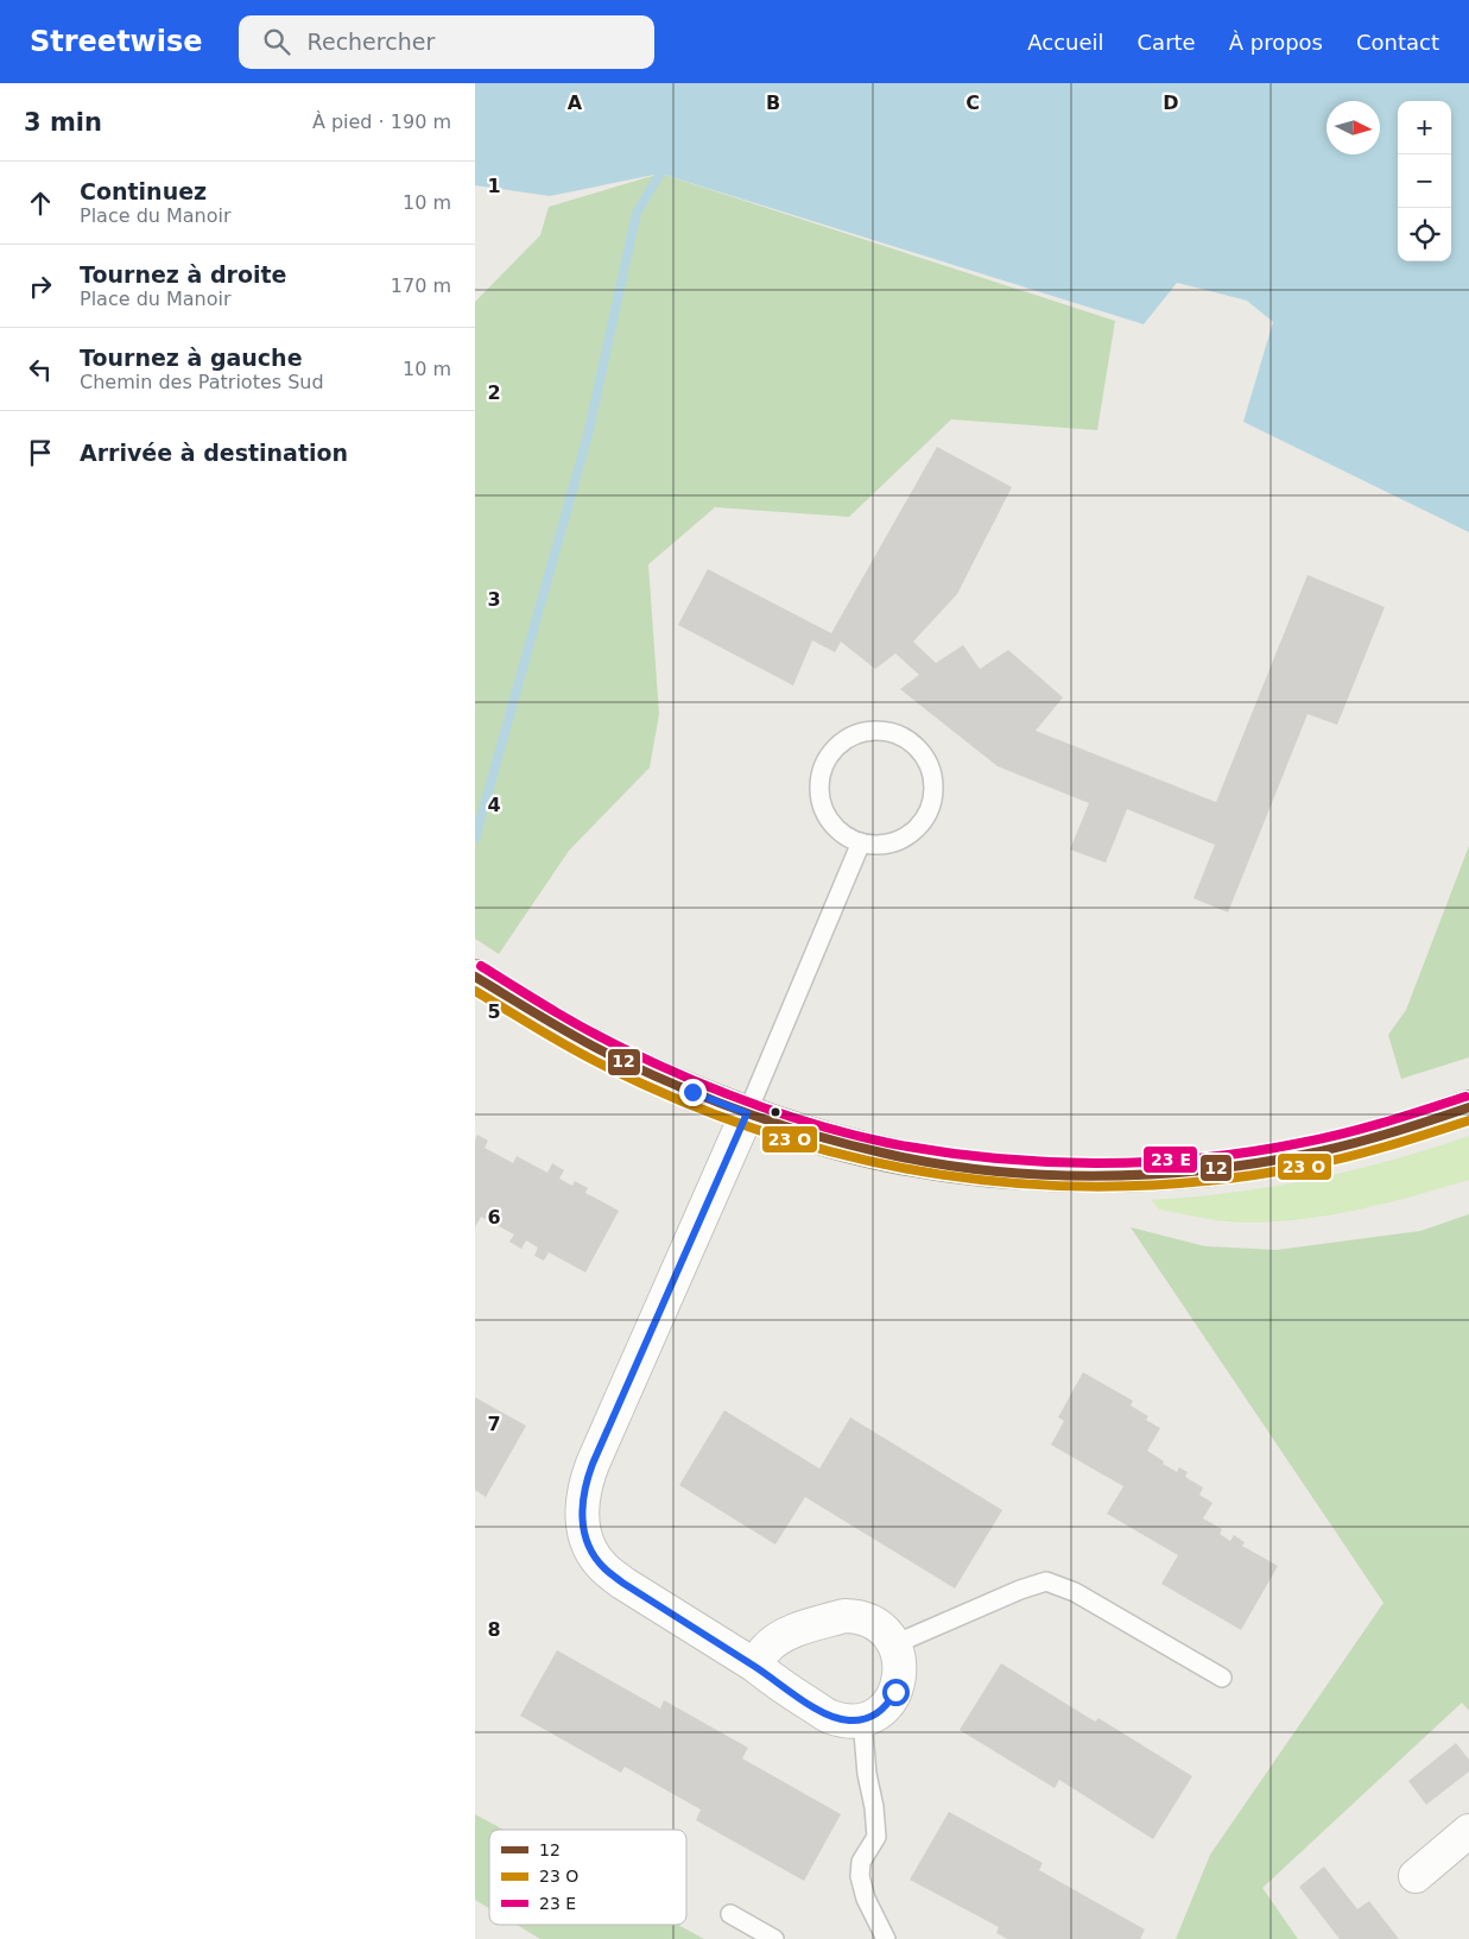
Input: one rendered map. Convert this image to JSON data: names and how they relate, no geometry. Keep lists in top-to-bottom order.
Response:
{
  "lines": ["transit line 12"],
  "legend": ["12", "23 O", "23 E"],
  "north": "right",
  "page": {
    "header": "Streetwise",
    "search": "Rechercher",
    "nav": [
      "Accueil",
      "Carte",
      "À propos",
      "Contact"
    ],
    "heading": ["3 min", "À pied · 190 m"],
    "map_buttons": ["+", "−"],
    "list": [
      ["Continuez", "Place du Manoir", "10 m"],
      ["Tournez à droite", "Place du Manoir", "170 m"],
      ["Tournez à gauche", "Chemin des Patriotes Sud", "10 m"],
      "Arrivée à destination"
    ]
  },
  "grid": {
    "columns": [
      "A",
      "B",
      "C",
      "D"
    ],
    "rows": [
      "1",
      "2",
      "3",
      "4",
      "5",
      "6",
      "7",
      "8"
    ]
  }
}
